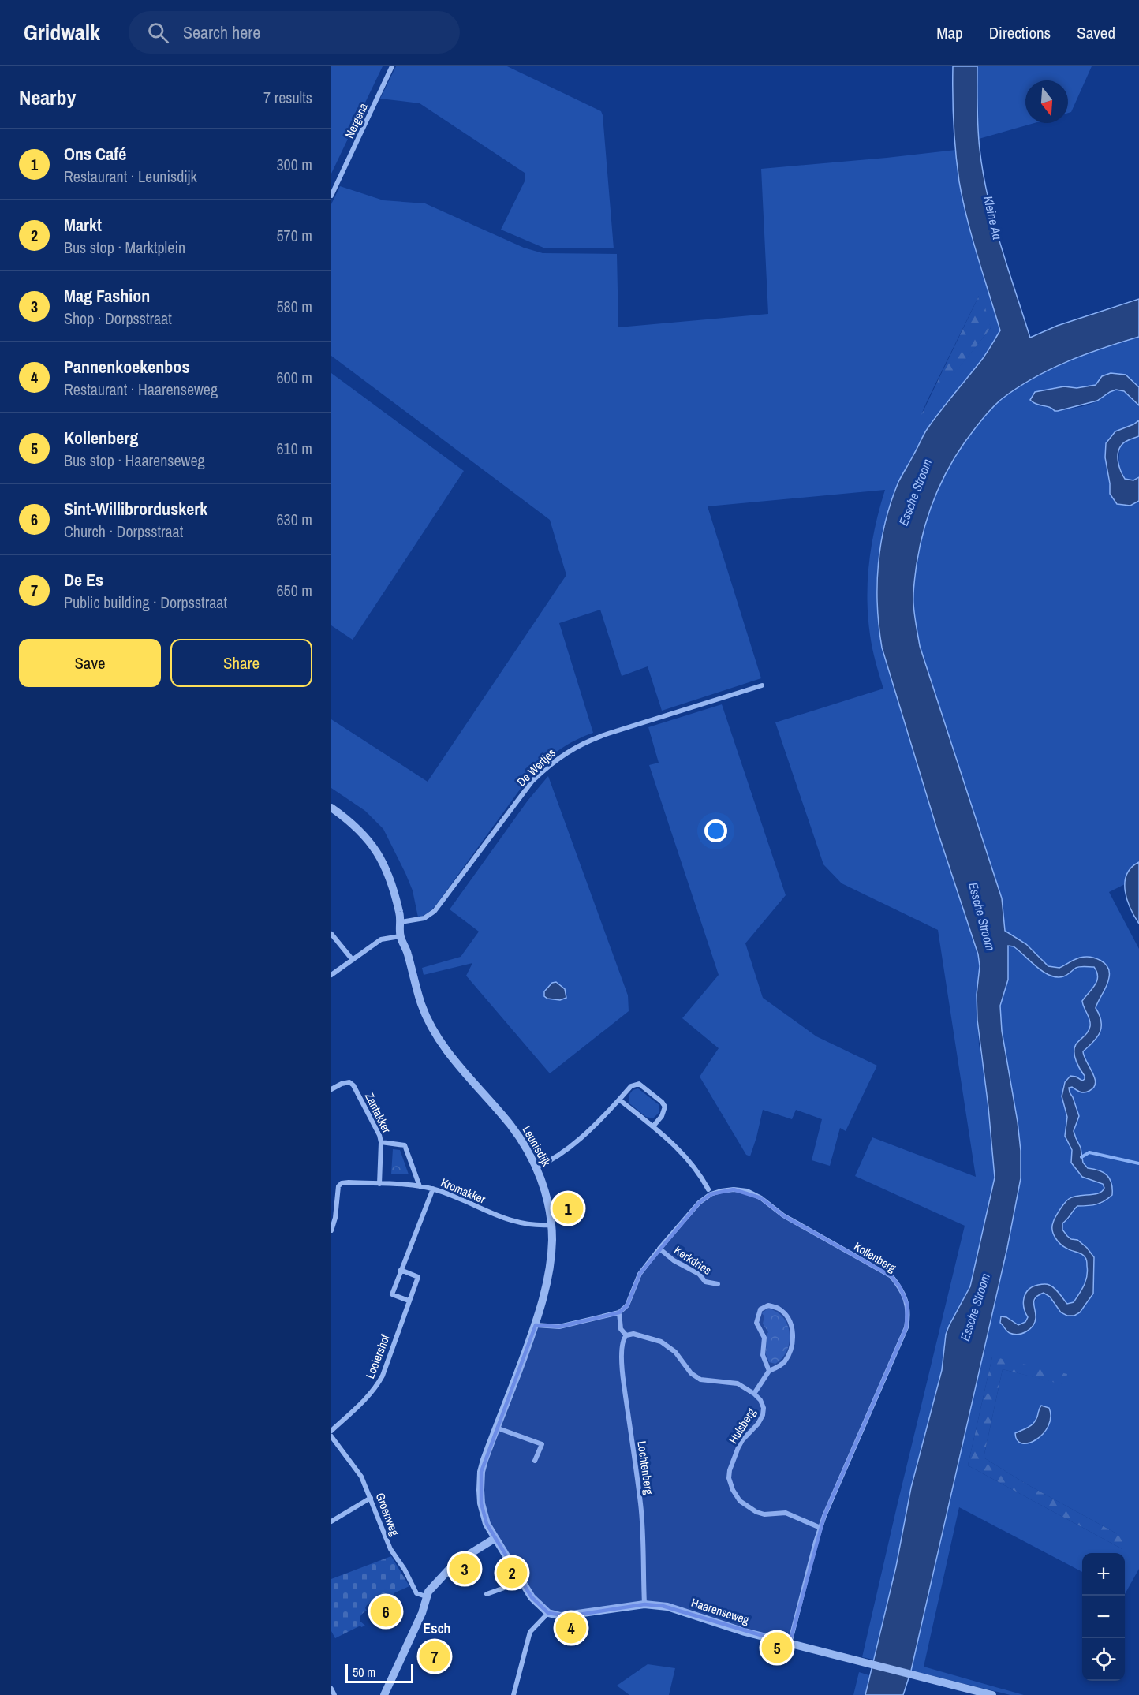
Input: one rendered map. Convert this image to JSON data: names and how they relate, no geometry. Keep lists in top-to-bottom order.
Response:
{
  "streets": {
    "street": [
      "Nergena",
      "De Wertjes",
      "Zantakker",
      "Leunisdijk",
      "Kromakker",
      "Kollenberg",
      "Kerkdries",
      "Looiershof",
      "Hulsberg",
      "Lochtenberg",
      "Groenweg",
      "Haarenseweg"
    ]
  },
  "crossings": [
    ["De Wertjes", "Leunisdijk"],
    ["Zantakker", "Kromakker"],
    ["Leunisdijk", "Kromakker"],
    ["Kollenberg", "Kerkdries"],
    ["Kollenberg", "Hulsberg"],
    ["Kollenberg", "Haarenseweg"],
    ["Hulsberg", "Lochtenberg"],
    ["Lochtenberg", "Haarenseweg"]
  ],
  "districts": ["Esch"],
  "water": ["Kleine Aa", "Essche Stroom"],
  "scale_bar": "50 m",
  "north": "bottom",
  "page": {
    "header": "Gridwalk",
    "search": "Search here",
    "nav": ["Map", "Directions", "Saved"],
    "heading": ["Nearby", "7 results"],
    "list": [
      {
        "mark": "1",
        "name": "Ons Café",
        "note": "Restaurant · Leunisdijk",
        "value": "300 m"
      },
      {
        "mark": "2",
        "name": "Markt",
        "note": "Bus stop · Marktplein",
        "value": "570 m"
      },
      {
        "mark": "3",
        "name": "Mag Fashion",
        "note": "Shop · Dorpsstraat",
        "value": "580 m"
      },
      {
        "mark": "4",
        "name": "Pannenkoekenbos",
        "note": "Restaurant · Haarenseweg",
        "value": "600 m"
      },
      {
        "mark": "5",
        "name": "Kollenberg",
        "note": "Bus stop · Haarenseweg",
        "value": "610 m"
      },
      {
        "mark": "6",
        "name": "Sint-Willibrorduskerk",
        "note": "Church · Dorpsstraat",
        "value": "630 m"
      },
      {
        "mark": "7",
        "name": "De Es",
        "note": "Public building · Dorpsstraat",
        "value": "650 m"
      }
    ],
    "buttons": ["Save", "Share"],
    "pins": [
      "1",
      "3",
      "2",
      "6",
      "4",
      "5",
      "7"
    ],
    "map_buttons": ["+", "−"],
    "scale": "50 m"
  }
}
